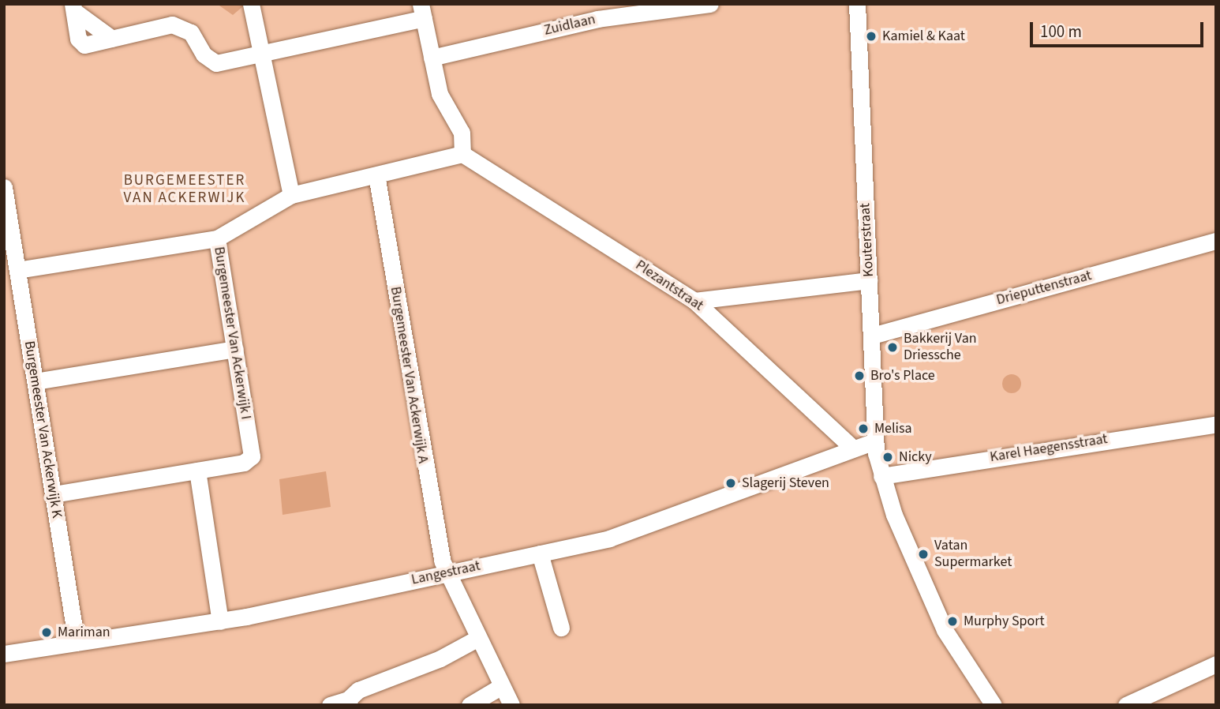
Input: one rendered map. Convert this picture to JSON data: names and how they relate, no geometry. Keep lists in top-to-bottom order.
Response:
{
  "streets": {
    "street": [
      "Zuidlaan",
      "Kouterstraat",
      "Plezantstraat",
      "Drieputtenstraat",
      "Burgemeester Van Ackerwijk I",
      "Burgemeester Van Ackerwijk A",
      "Burgemeester Van Ackerwijk K",
      "Karel Haegensstraat",
      "Langestraat"
    ]
  },
  "crossings": [
    ["Kouterstraat", "Drieputtenstraat"],
    ["Kouterstraat", "Karel Haegensstraat"],
    ["Kouterstraat", "Langestraat"],
    ["Plezantstraat", "Burgemeester Van Ackerwijk I"],
    ["Plezantstraat", "Langestraat"],
    ["Burgemeester Van Ackerwijk I", "Burgemeester Van Ackerwijk A"],
    ["Burgemeester Van Ackerwijk A", "Langestraat"],
    ["Burgemeester Van Ackerwijk K", "Langestraat"]
  ],
  "districts": ["BURGEMEESTER VAN ACKERWIJK"],
  "places": [
    "Kamiel & Kaat",
    "Bakkerij Van Driessche",
    "Bro's Place",
    "Melisa",
    "Nicky",
    "Slagerij Steven",
    "Vatan Supermarket",
    "Murphy Sport",
    "Mariman"
  ],
  "scale_bar": "100 m"
}
